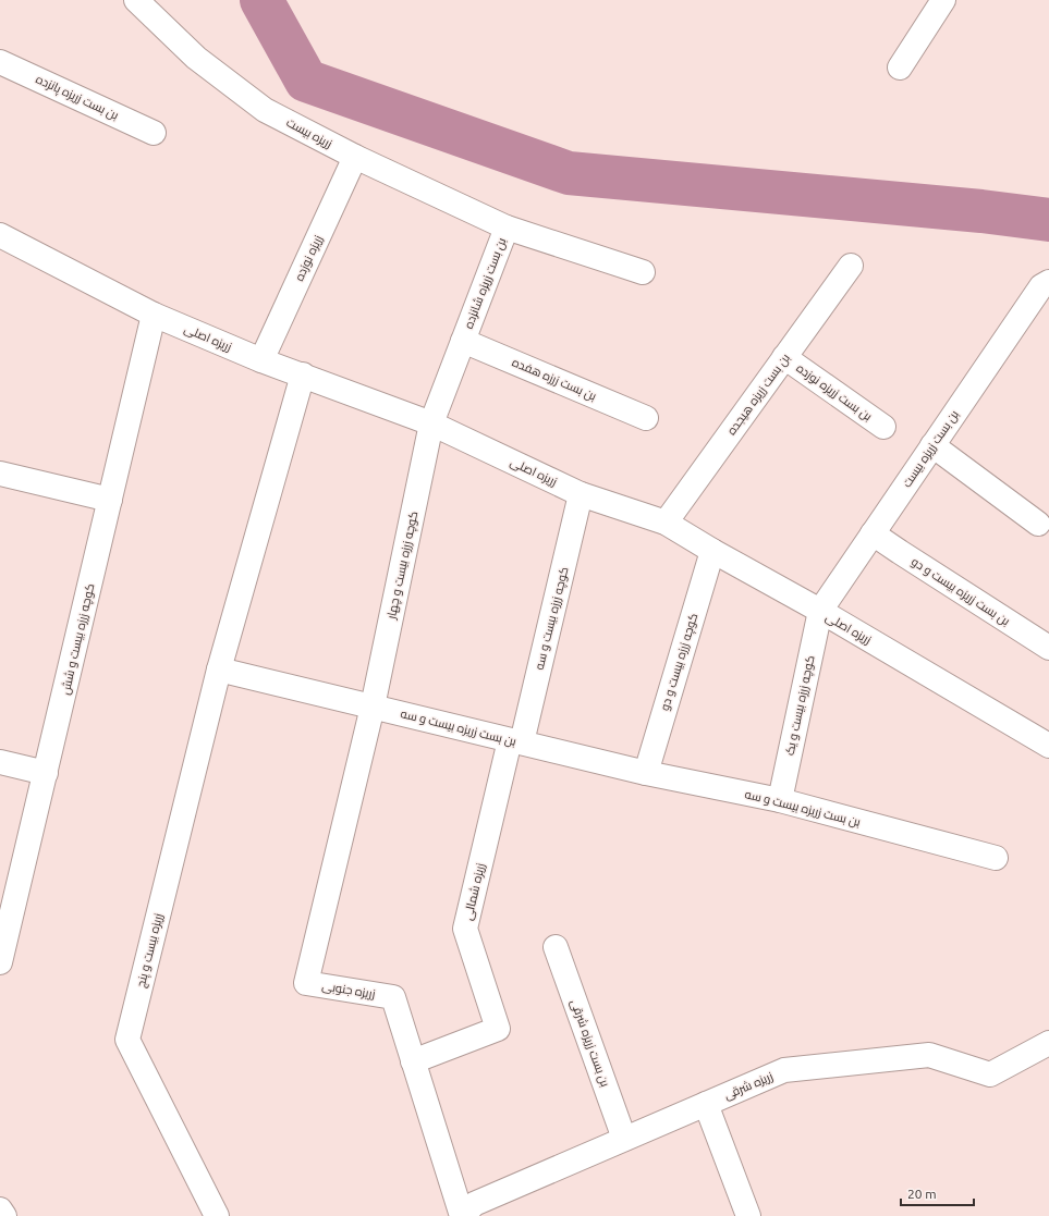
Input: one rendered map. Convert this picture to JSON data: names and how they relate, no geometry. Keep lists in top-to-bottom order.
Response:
{
  "streets": {
    "street": [
      "بن بست زریزه پانزده",
      "زریزه بیست",
      "زریزه نوزده",
      "بن بست زریزه شانزده",
      "زریزه اصلی",
      "بن بست زرزه هفده",
      "بن بست زریزه نوزده",
      "بن بست زریزه هیجده",
      "بن بست زریزه بیست",
      "کوچه زرزه بیست و چهار",
      "بن بست زریزه بیست و دو",
      "کوچه زرزه بیست و سه",
      "کوچه زرزه بیست و شش",
      "کوچه زرزه بیست و دو",
      "کوچه زرزه بیست و یک",
      "بن بست زریزه بیست و سه",
      "زریزه شمالی",
      "زریزه بیست و پنج",
      "زریزه جنوبی",
      "بن بست زریزه شرقی",
      "زریزه شرقی"
    ]
  },
  "crossings": [
    ["زریزه بیست", "زریزه نوزده"],
    ["زریزه بیست", "بن بست زریزه شانزده"],
    ["زریزه نوزده", "زریزه اصلی"],
    ["بن بست زریزه شانزده", "زریزه اصلی"],
    ["بن بست زریزه شانزده", "بن بست زرزه هفده"],
    ["بن بست زریزه شانزده", "کوچه زرزه بیست و چهار"],
    ["زریزه اصلی", "بن بست زریزه هیجده"],
    ["زریزه اصلی", "بن بست زریزه بیست"],
    ["زریزه اصلی", "کوچه زرزه بیست و چهار"],
    ["زریزه اصلی", "کوچه زرزه بیست و سه"],
    ["زریزه اصلی", "کوچه زرزه بیست و شش"],
    ["زریزه اصلی", "کوچه زرزه بیست و دو"],
    ["زریزه اصلی", "کوچه زرزه بیست و یک"],
    ["بن بست زریزه نوزده", "بن بست زریزه هیجده"],
    ["بن بست زریزه بیست", "بن بست زریزه بیست و دو"],
    ["بن بست زریزه بیست", "کوچه زرزه بیست و یک"],
    ["کوچه زرزه بیست و چهار", "بن بست زریزه بیست و سه"],
    ["کوچه زرزه بیست و چهار", "زریزه جنوبی"],
    ["کوچه زرزه بیست و سه", "بن بست زریزه بیست و سه"],
    ["کوچه زرزه بیست و سه", "زریزه شمالی"],
    ["کوچه زرزه بیست و دو", "بن بست زریزه بیست و سه"],
    ["کوچه زرزه بیست و یک", "بن بست زریزه بیست و سه"],
    ["بن بست زریزه بیست و سه", "زریزه شمالی"],
    ["بن بست زریزه بیست و سه", "زریزه بیست و پنج"],
    ["بن بست زریزه بیست و سه", "زریزه جنوبی"],
    ["زریزه شمالی", "زریزه جنوبی"],
    ["زریزه جنوبی", "زریزه شرقی"],
    ["بن بست زریزه شرقی", "زریزه شرقی"]
  ],
  "scale_bar": "20 m"
}
